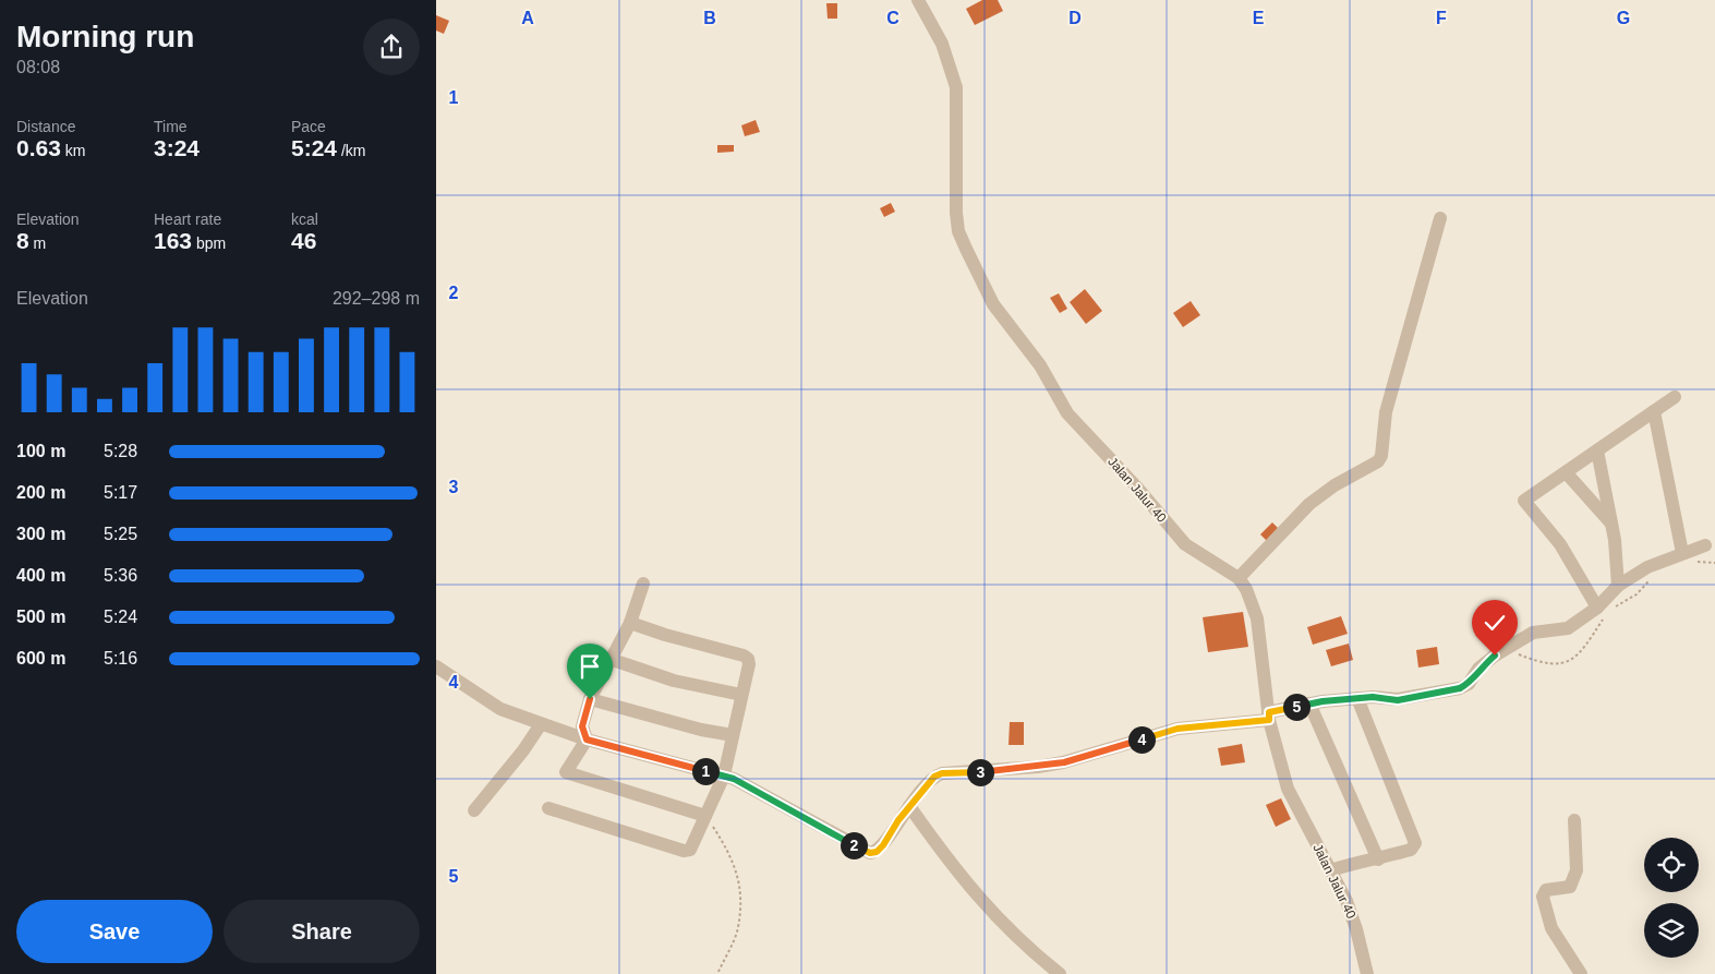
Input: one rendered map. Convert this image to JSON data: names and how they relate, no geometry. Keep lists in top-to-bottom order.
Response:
{
  "streets": {
    "street": ["Jalan Jalur 40"]
  },
  "page": {
    "heading": ["Morning run", "08:08"],
    "stats": [
      ["Distance", "0.63 km"],
      ["Time", "3:24"],
      ["Pace", "5:24 /km"],
      ["Elevation", "8 m"],
      ["Heart rate", "163 bpm"],
      ["kcal", "46"]
    ],
    "chart": ["Elevation", "292–298 m"],
    "list": [
      {
        "name": "100 m",
        "note": "5:28"
      },
      {
        "name": "200 m",
        "note": "5:17"
      },
      {
        "name": "300 m",
        "note": "5:25"
      },
      {
        "name": "400 m",
        "note": "5:36"
      },
      {
        "name": "500 m",
        "note": "5:24"
      },
      {
        "name": "600 m",
        "note": "5:16"
      }
    ],
    "pins": [
      "5",
      "4",
      "1",
      "3",
      "2"
    ],
    "buttons": ["Save", "Share"]
  },
  "grid": {
    "columns": [
      "A",
      "B",
      "C",
      "D",
      "E",
      "F",
      "G"
    ],
    "rows": [
      "1",
      "2",
      "3",
      "4",
      "5"
    ]
  }
}
